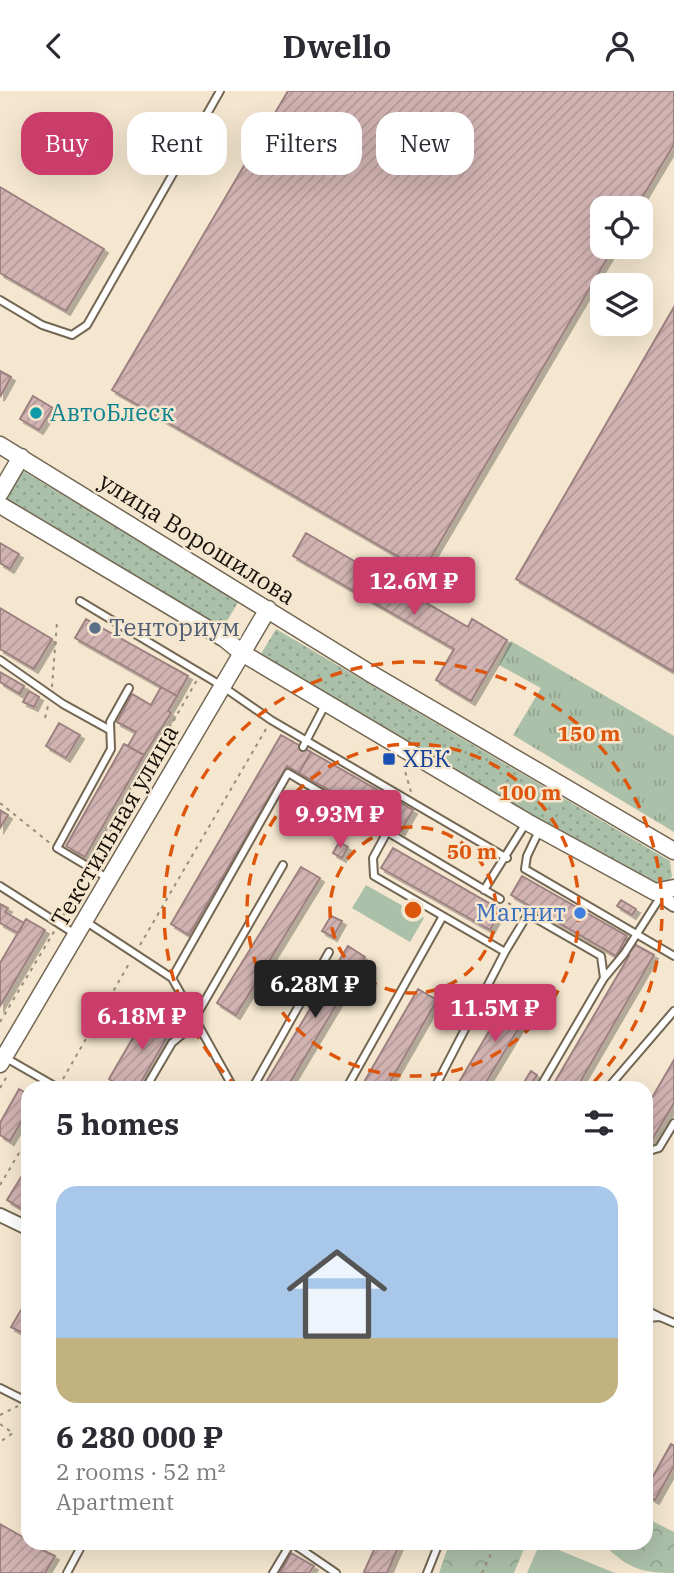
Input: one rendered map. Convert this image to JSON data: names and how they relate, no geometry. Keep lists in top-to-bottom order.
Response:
{
  "streets": {
    "main road": ["улица Ворошилова", "Текстильная улица"]
  },
  "crossings": [
    ["улица Ворошилова", "Текстильная улица"]
  ],
  "places": {
    "other": ["АвтоБлеск", "Тенториум", "Магнит"],
    "transit": ["ХБК"]
  },
  "page": {
    "header": "Dwello",
    "chip": [
      "Buy",
      "Rent",
      "Filters",
      "New"
    ],
    "price": [
      "12.6M ₽",
      "9.93M ₽",
      "6.28M ₽",
      "11.5M ₽",
      "6.18M ₽"
    ],
    "heading": "5 homes",
    "list": [
      {
        "name": "6 280 000 ₽",
        "note": "2 rooms · 52 m² · Apartment"
      }
    ]
  },
  "rings": ["150 m", "100 m", "50 m"]
}
